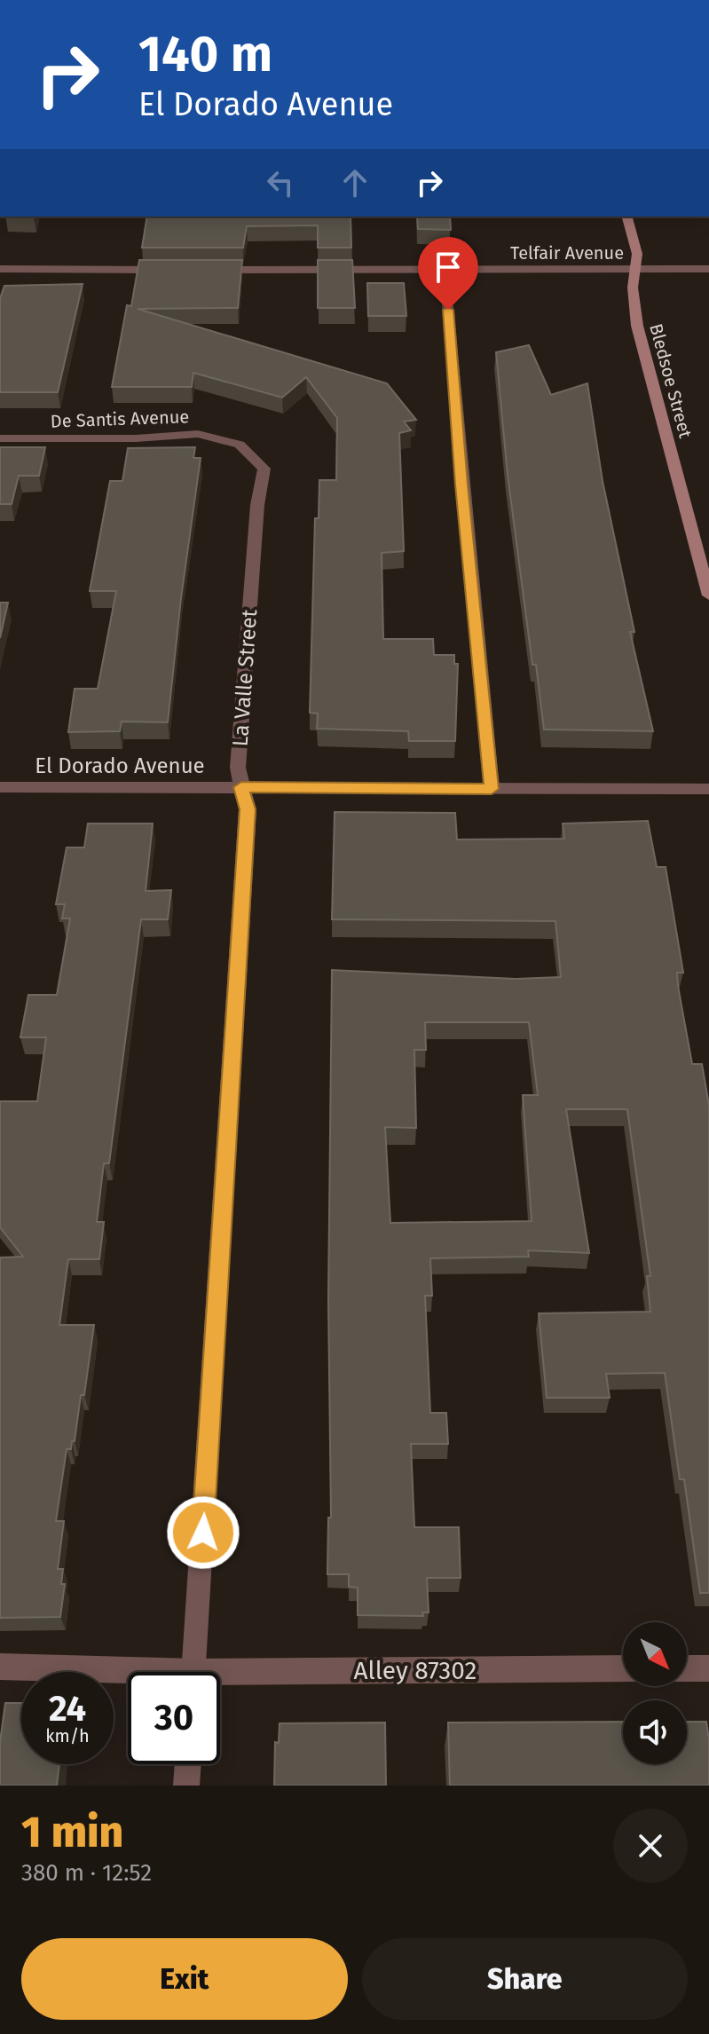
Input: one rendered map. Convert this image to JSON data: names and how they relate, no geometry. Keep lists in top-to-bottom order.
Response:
{
  "streets": {
    "street": [
      "Telfair Avenue",
      "Bledsoe Street",
      "De Santis Avenue",
      "La Valle Street",
      "El Dorado Avenue",
      "Alley 87302"
    ]
  },
  "crossings": [
    ["Telfair Avenue", "Bledsoe Street"],
    ["De Santis Avenue", "La Valle Street"],
    ["La Valle Street", "El Dorado Avenue"]
  ],
  "north": "bottom right",
  "page": {
    "turn": ["140 m", "El Dorado Avenue"],
    "speed": "24 km/h",
    "limit": "30",
    "heading": ["1 min", "380 m · 12:52"],
    "buttons": ["Exit", "Share"]
  }
}
